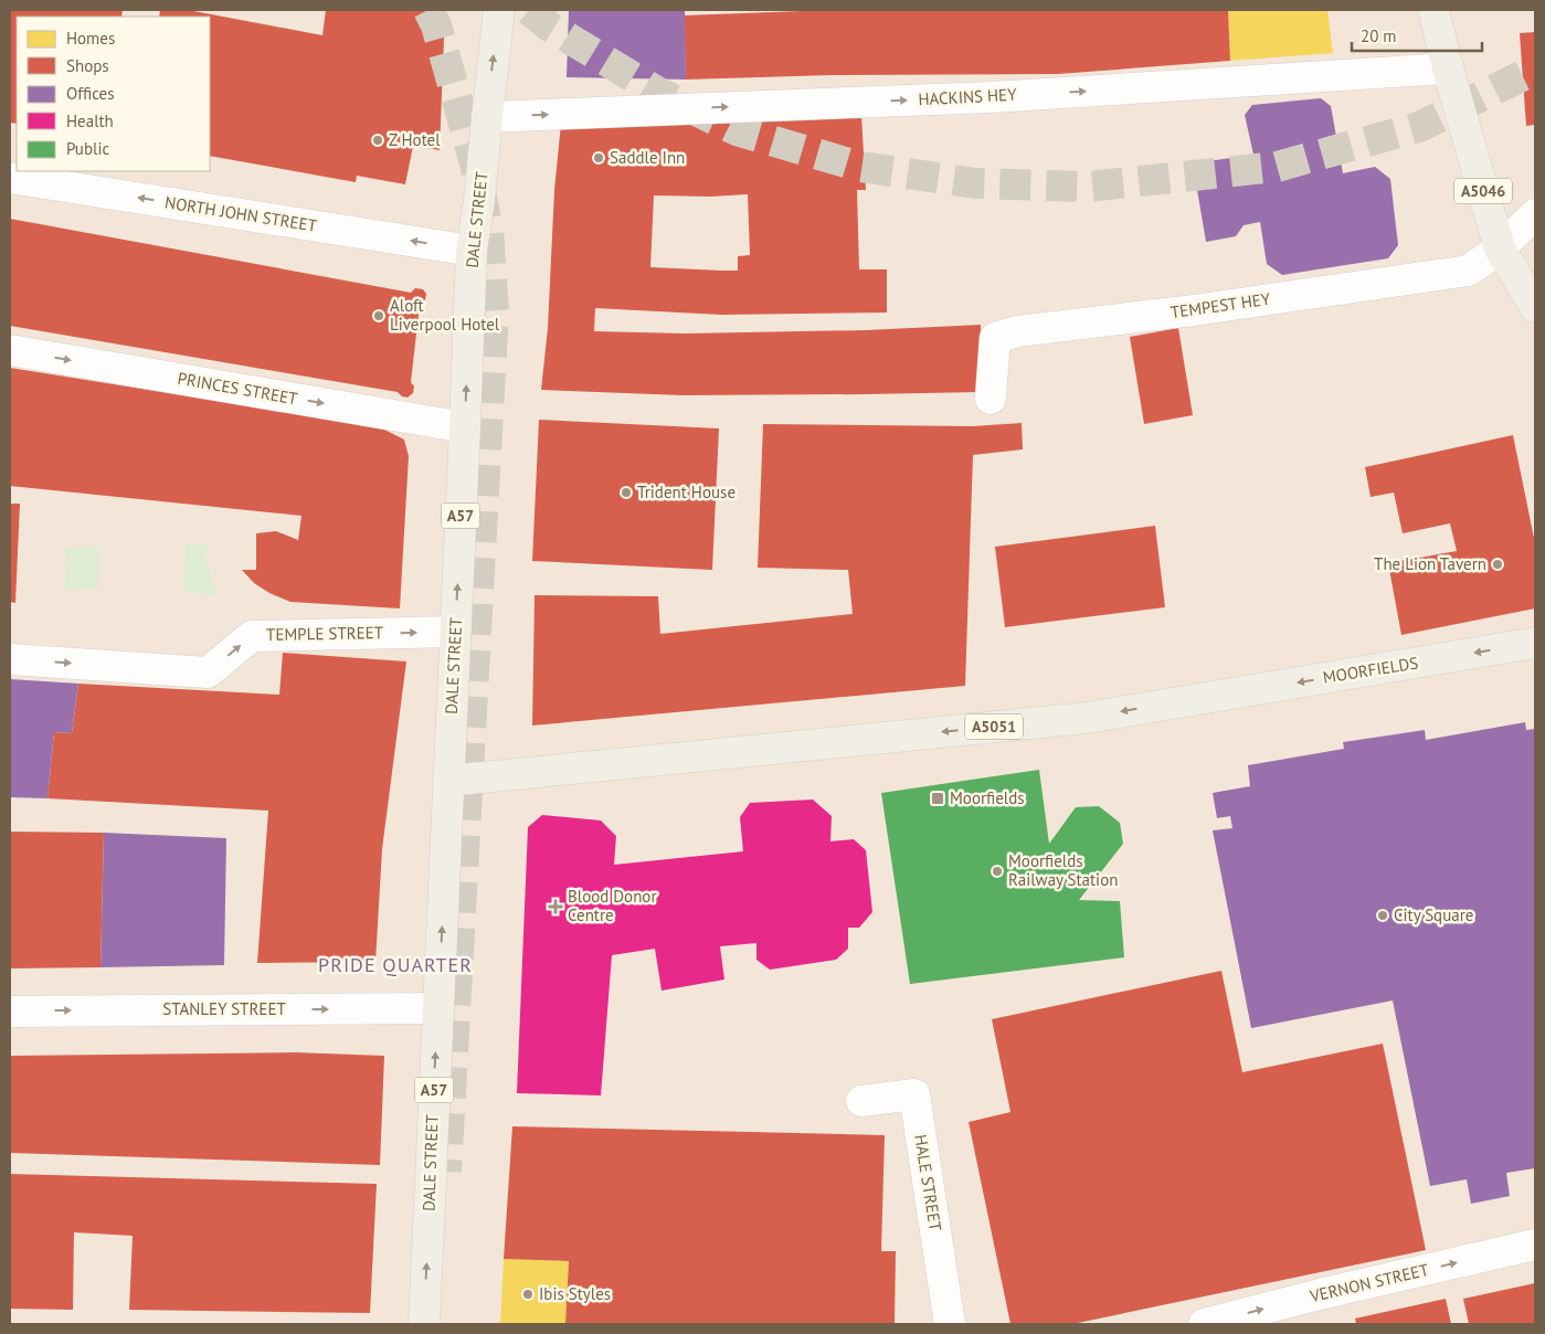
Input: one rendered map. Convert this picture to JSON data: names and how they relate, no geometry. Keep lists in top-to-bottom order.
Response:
{
  "streets": {
    "main road": [
      "A5046",
      "DALE STREET",
      "A57",
      "MOORFIELDS",
      "A5051"
    ],
    "street": [
      "HACKINS HEY",
      "NORTH JOHN STREET",
      "TEMPEST HEY",
      "PRINCES STREET",
      "TEMPLE STREET",
      "STANLEY STREET",
      "HALE STREET",
      "VERNON STREET"
    ]
  },
  "crossings": [
    ["HACKINS HEY", "A5046"],
    ["HACKINS HEY", "DALE STREET"],
    ["A5046", "TEMPEST HEY"],
    ["NORTH JOHN STREET", "DALE STREET"],
    ["DALE STREET", "PRINCES STREET"],
    ["DALE STREET", "TEMPLE STREET"],
    ["DALE STREET", "MOORFIELDS"],
    ["DALE STREET", "STANLEY STREET"]
  ],
  "one_way": [
    "HACKINS HEY",
    "NORTH JOHN STREET",
    "DALE STREET",
    "PRINCES STREET",
    "TEMPLE STREET",
    "MOORFIELDS",
    "STANLEY STREET",
    "VERNON STREET"
  ],
  "districts": ["PRIDE QUARTER"],
  "places": {
    "other": [
      "Z Hotel",
      "Saddle Inn",
      "Aloft Liverpool Hotel",
      "Trident House",
      "The Lion Tavern",
      "Moorfields Railway Station",
      "City Square",
      "Ibis Styles"
    ],
    "transit": ["Moorfields"],
    "health": ["Blood Donor Centre"]
  },
  "legend": [
    "Homes",
    "Shops",
    "Offices",
    "Health",
    "Public"
  ],
  "scale_bar": "20 m"
}
